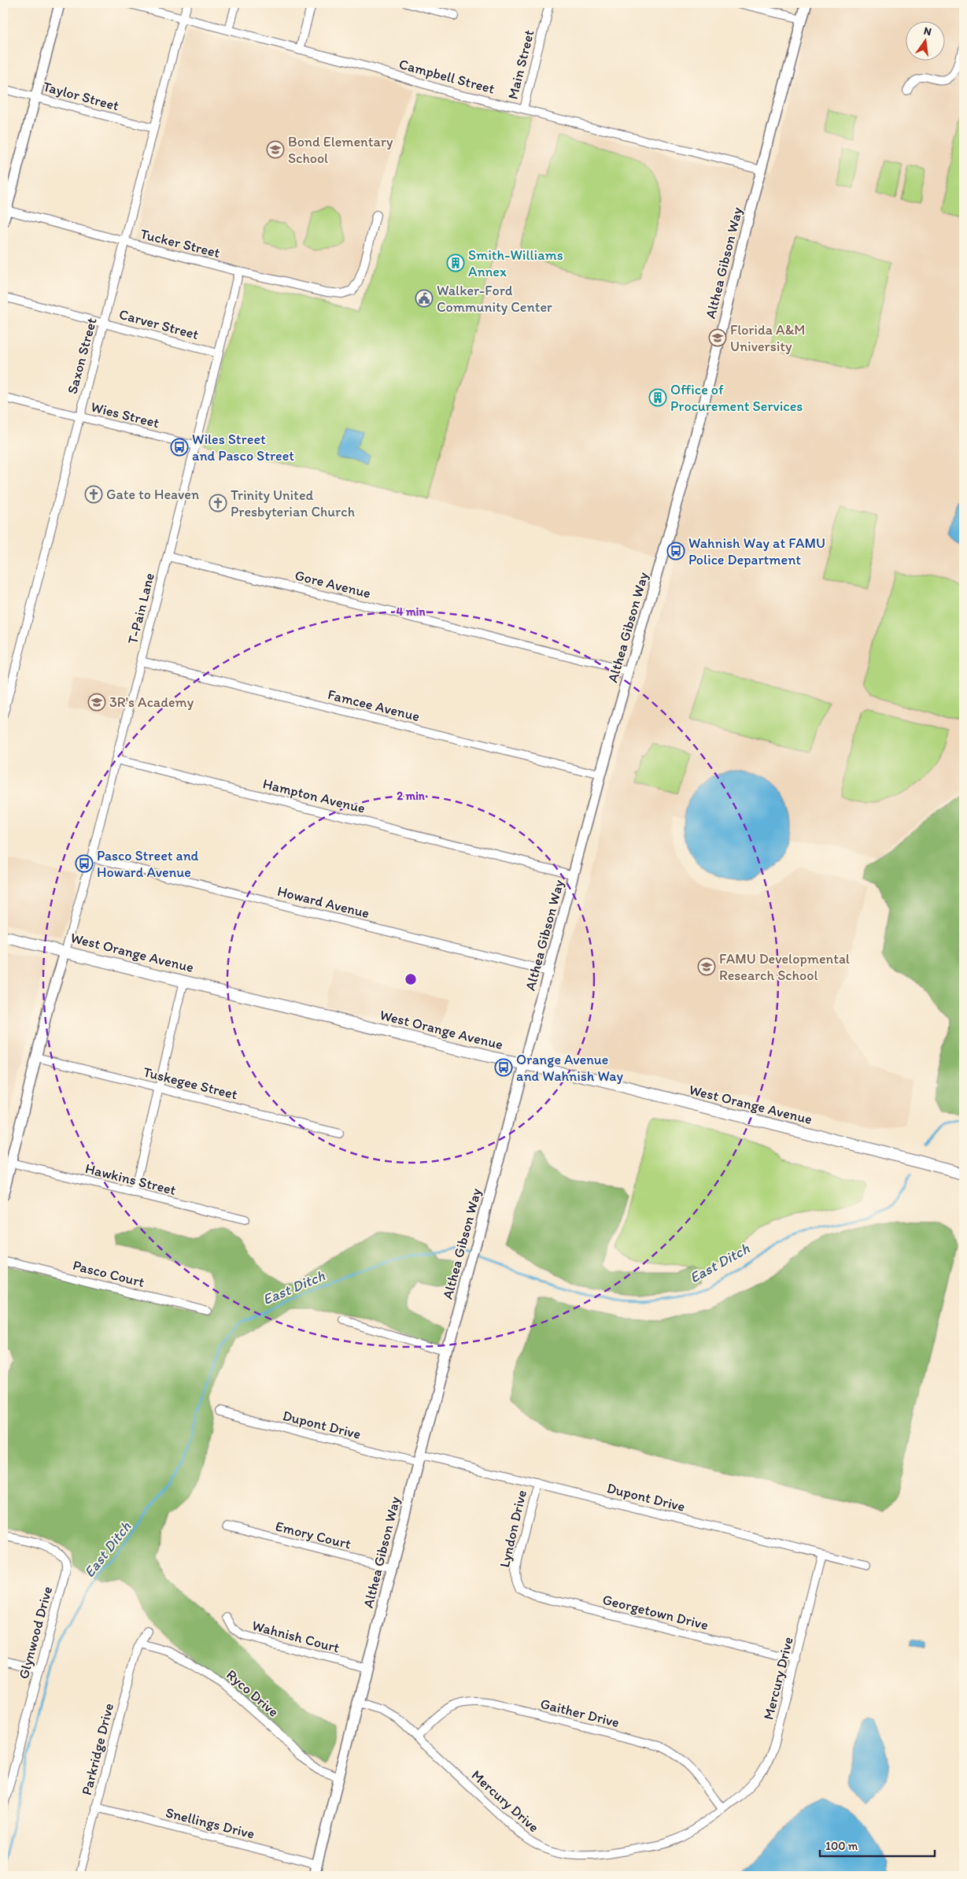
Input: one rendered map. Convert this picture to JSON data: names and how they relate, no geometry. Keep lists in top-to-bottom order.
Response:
{
  "streets": {
    "main road": ["West Orange Avenue"],
    "street": [
      "Main Street",
      "Campbell Street",
      "Taylor Street",
      "Tucker Street",
      "Althea Gibson Way",
      "Carver Street",
      "Saxon Street",
      "Wies Street",
      "Gore Avenue",
      "T-Pain Lane",
      "Famcee Avenue",
      "Hampton Avenue",
      "Howard Avenue",
      "Tuskegee Street",
      "Hawkins Street",
      "Pasco Court",
      "Dupont Drive",
      "Lyndon Drive",
      "Emory Court",
      "Georgetown Drive",
      "Glynwood Drive",
      "Wahnish Court",
      "Mercury Drive",
      "Ryco Drive",
      "Gaither Drive",
      "Parkridge Drive",
      "Snellings Drive"
    ]
  },
  "crossings": [
    ["Main Street", "Campbell Street"],
    ["Campbell Street", "Althea Gibson Way"],
    ["Campbell Street", "Saxon Street"],
    ["Taylor Street", "Saxon Street"],
    ["Tucker Street", "Saxon Street"],
    ["Tucker Street", "T-Pain Lane"],
    ["Althea Gibson Way", "Gore Avenue"],
    ["Althea Gibson Way", "Famcee Avenue"],
    ["Althea Gibson Way", "Hampton Avenue"],
    ["Althea Gibson Way", "Howard Avenue"],
    ["Althea Gibson Way", "West Orange Avenue"],
    ["Althea Gibson Way", "Dupont Drive"],
    ["Althea Gibson Way", "Emory Court"],
    ["Althea Gibson Way", "Wahnish Court"],
    ["Althea Gibson Way", "Mercury Drive"],
    ["Althea Gibson Way", "Ryco Drive"],
    ["Althea Gibson Way", "Snellings Drive"],
    ["Carver Street", "Saxon Street"],
    ["Carver Street", "T-Pain Lane"],
    ["Saxon Street", "Wies Street"],
    ["Wies Street", "T-Pain Lane"],
    ["Gore Avenue", "T-Pain Lane"],
    ["T-Pain Lane", "Famcee Avenue"],
    ["T-Pain Lane", "Hampton Avenue"],
    ["T-Pain Lane", "Howard Avenue"],
    ["T-Pain Lane", "West Orange Avenue"],
    ["Dupont Drive", "Lyndon Drive"],
    ["Dupont Drive", "Mercury Drive"],
    ["Lyndon Drive", "Georgetown Drive"],
    ["Georgetown Drive", "Mercury Drive"],
    ["Mercury Drive", "Gaither Drive"],
    ["Ryco Drive", "Parkridge Drive"],
    ["Parkridge Drive", "Snellings Drive"]
  ],
  "water": ["East Ditch"],
  "places": {
    "school or university": [
      "Bond Elementary School",
      "Florida A&M University",
      "3R's Academy",
      "FAMU Developmental Research School"
    ],
    "building": ["Smith-Williams Annex", "Office of Procurement Services"],
    "public building": ["Walker-Ford Community Center"],
    "bus stop": [
      "Wiles Street and Pasco Street",
      "Wahnish Way at FAMU Police Department",
      "Pasco Street and Howard Avenue",
      "Orange Avenue and Wahnish Way"
    ],
    "church": ["Gate to Heaven", "Trinity United Presbyterian Church"]
  },
  "scale_bar": "100 m",
  "north": "top",
  "rings": ["4 min", "2 min"]
}
